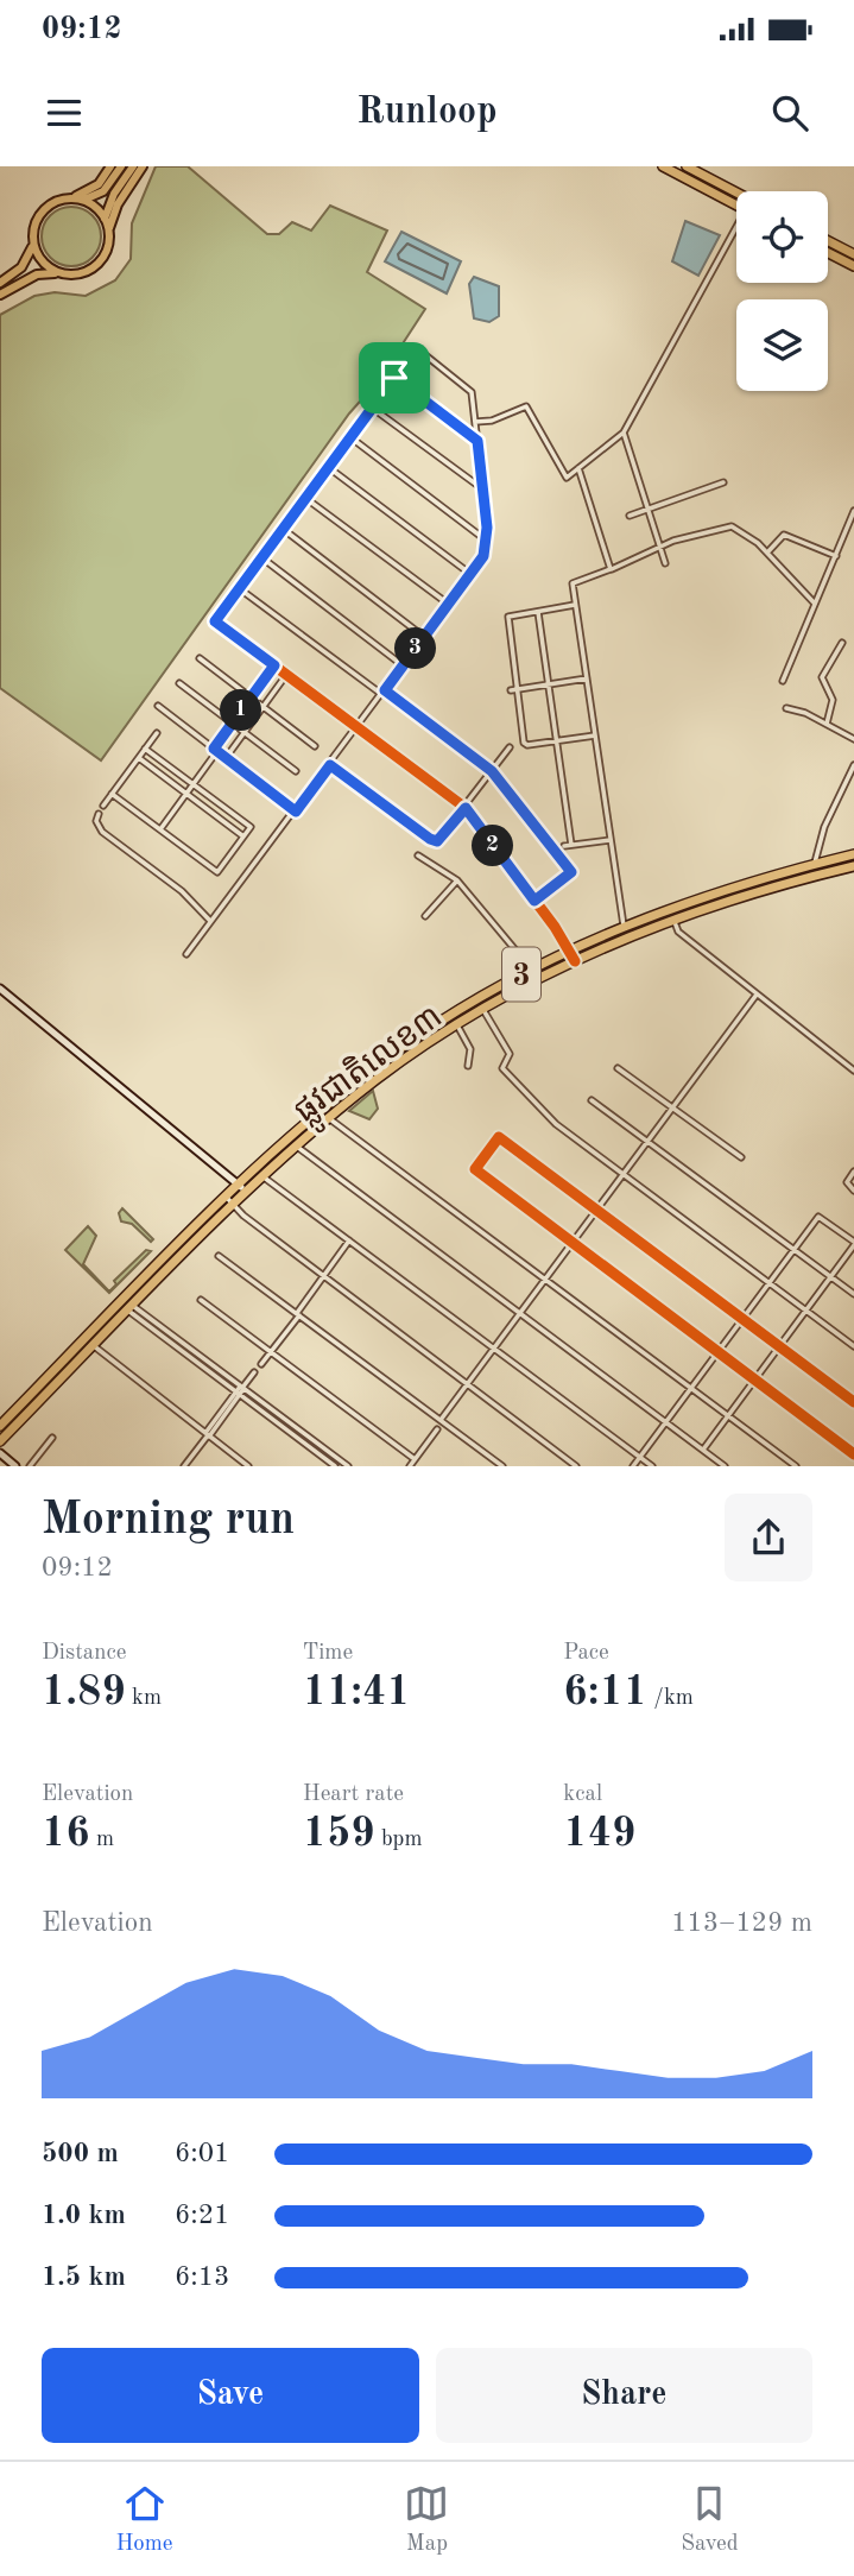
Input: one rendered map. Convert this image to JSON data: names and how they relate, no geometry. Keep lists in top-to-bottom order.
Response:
{
  "streets": {
    "highway": ["3", "ផ្លូវជាតិលេខ៣"]
  },
  "page": {
    "status": "09:12",
    "header": "Runloop",
    "pins": ["3", "1", "2"],
    "heading": ["Morning run", "09:12"],
    "stats": [
      ["Distance", "1.89 km"],
      ["Time", "11:41"],
      ["Pace", "6:11 /km"],
      ["Elevation", "16 m"],
      ["Heart rate", "159 bpm"],
      ["kcal", "149"]
    ],
    "chart": ["Elevation", "113–129 m"],
    "list": [
      {
        "name": "500 m",
        "note": "6:01"
      },
      {
        "name": "1.0 km",
        "note": "6:21"
      },
      {
        "name": "1.5 km",
        "note": "6:13"
      }
    ],
    "buttons": ["Save", "Share"],
    "tabs": ["Home", "Map", "Saved"]
  }
}
